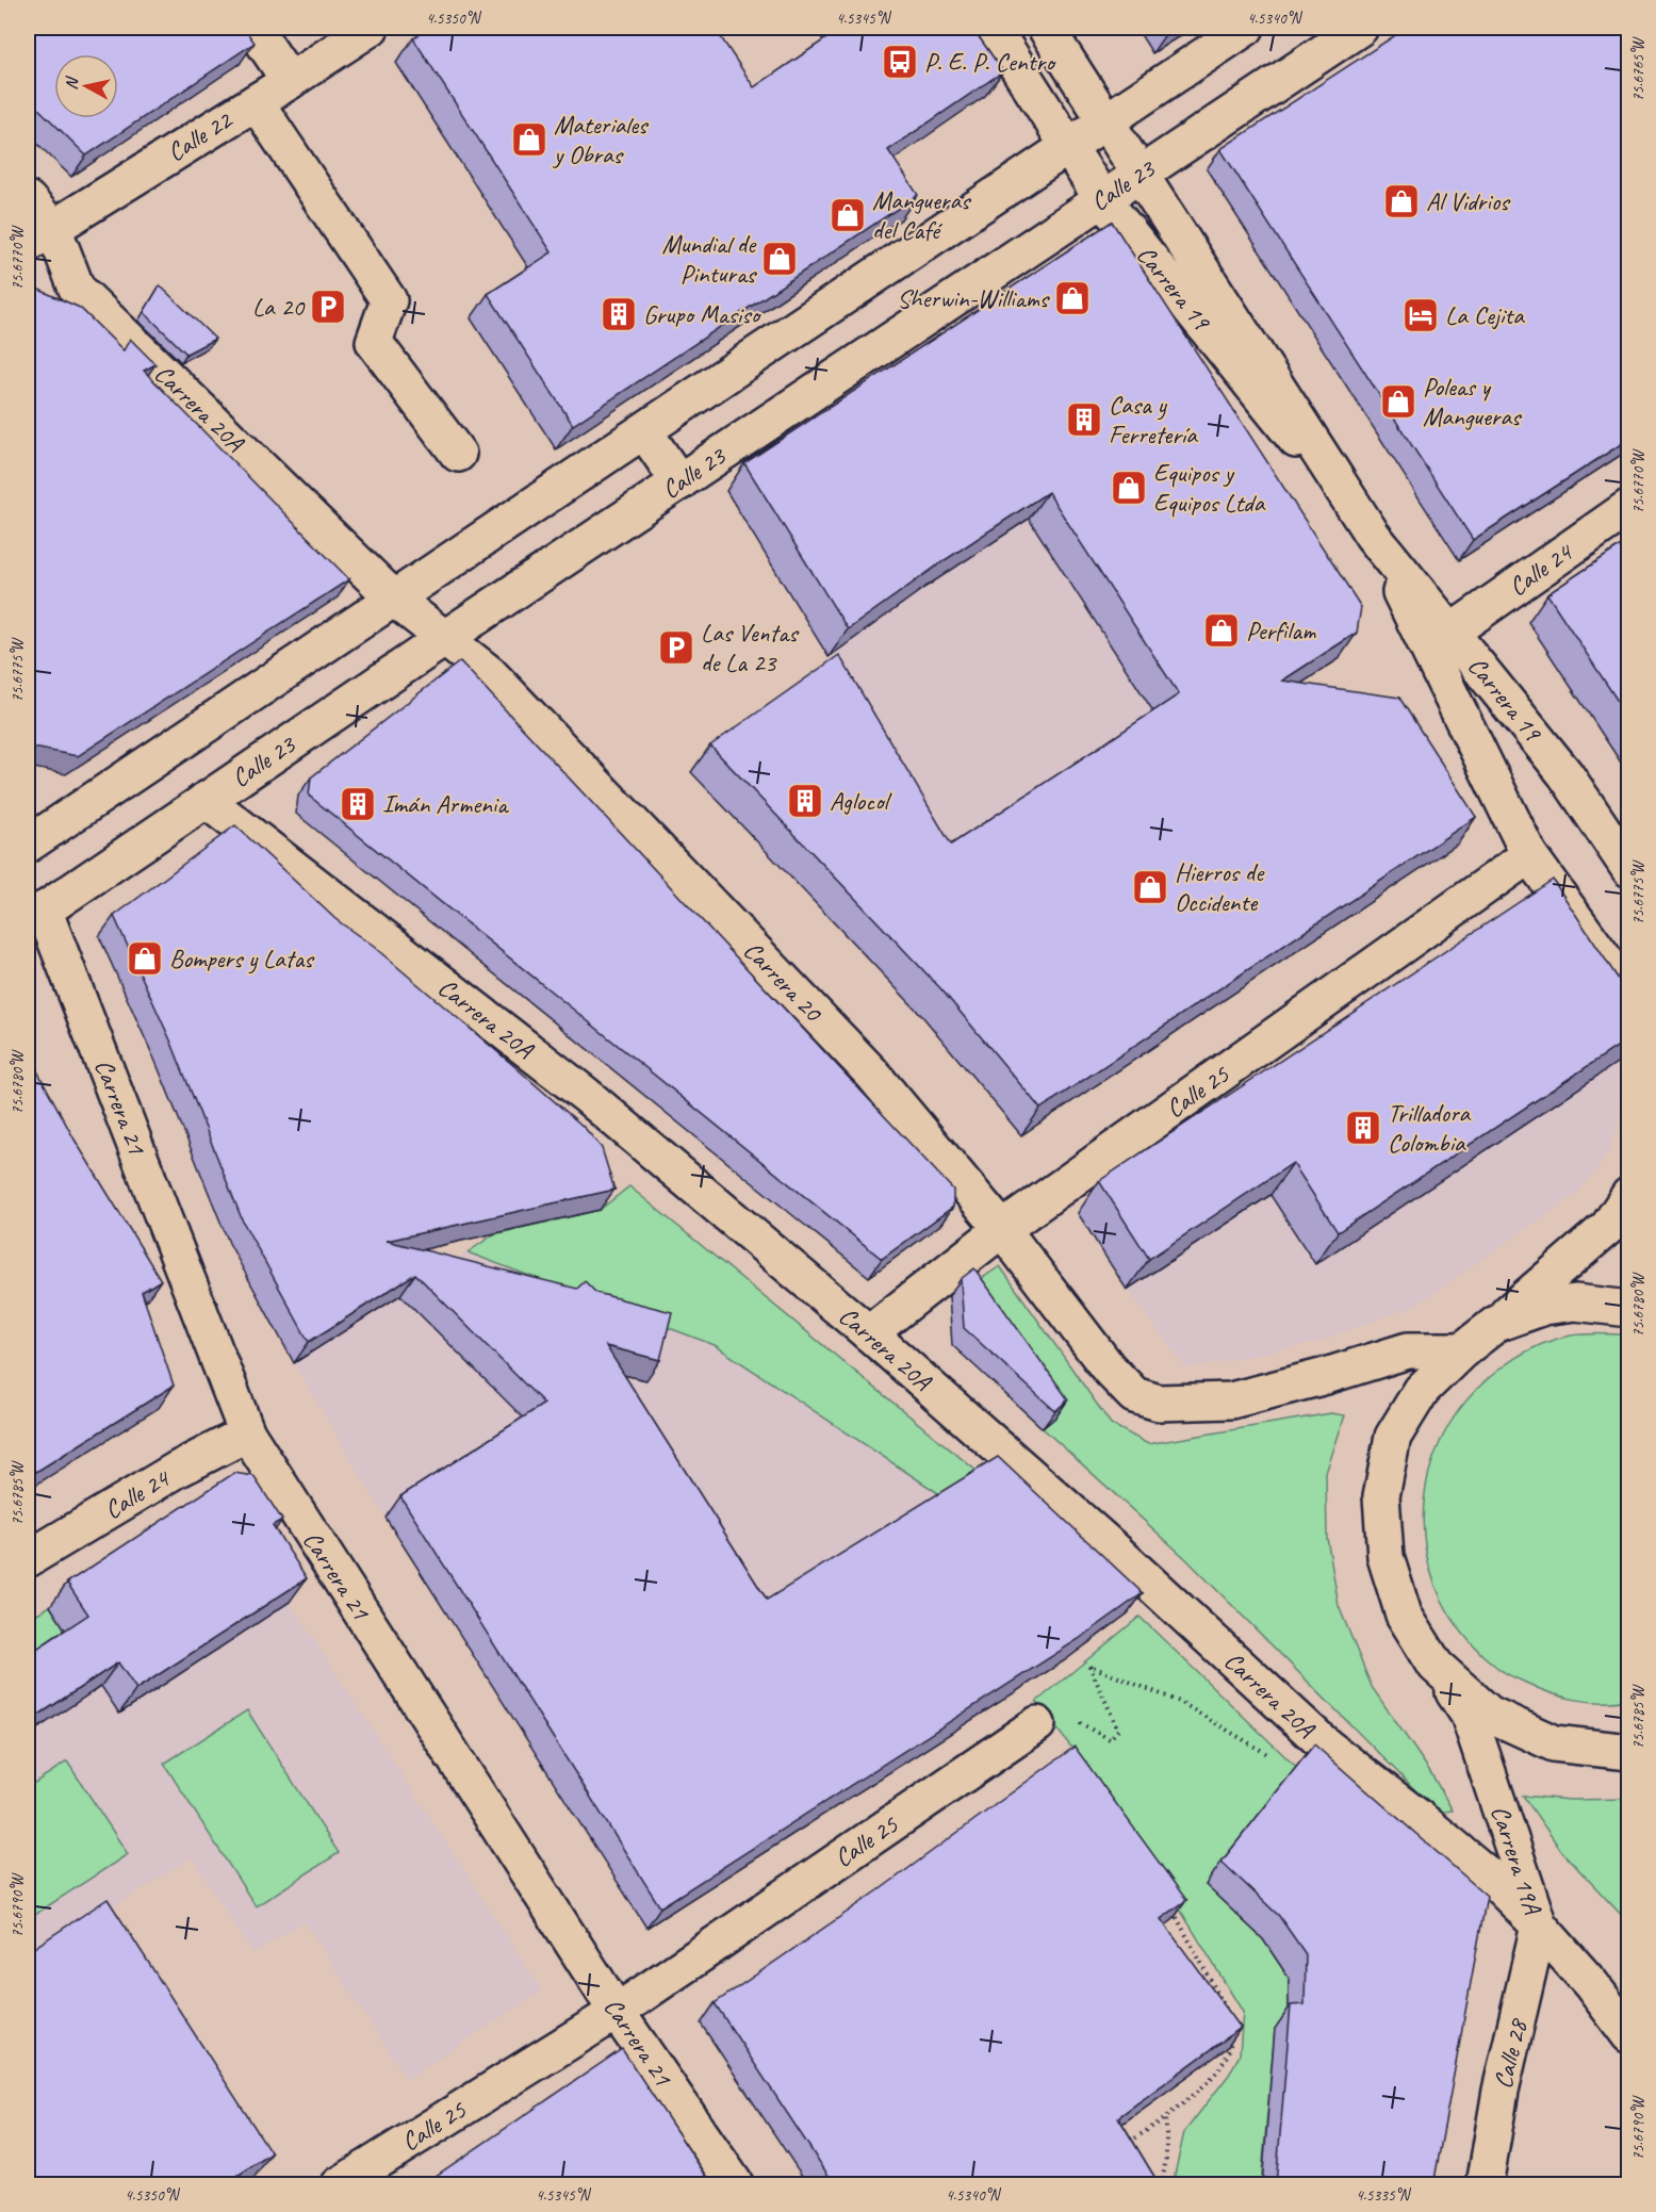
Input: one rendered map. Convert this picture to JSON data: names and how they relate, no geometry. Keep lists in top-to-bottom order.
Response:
{
  "streets": {
    "street": [
      "Calle 22",
      "Calle 23",
      "Carrera 19",
      "Carrera 20A",
      "Calle 24",
      "Carrera 20",
      "Calle 25",
      "Carrera 21",
      "Carrera 19A",
      "Calle 28"
    ]
  },
  "crossings": [
    ["Calle 22", "Carrera 20A"],
    ["Calle 23", "Carrera 19"],
    ["Calle 23", "Carrera 20A"],
    ["Calle 23", "Carrera 20"],
    ["Calle 23", "Carrera 21"],
    ["Carrera 19", "Calle 24"],
    ["Carrera 20A", "Carrera 20"],
    ["Carrera 20A", "Calle 25"],
    ["Carrera 20A", "Carrera 19A"],
    ["Carrera 20A", "Calle 28"],
    ["Calle 24", "Carrera 21"],
    ["Carrera 20", "Calle 25"],
    ["Calle 25", "Carrera 21"],
    ["Carrera 19A", "Calle 28"]
  ],
  "places": {
    "bus stop": ["P. E. P. Centro"],
    "shop": [
      "Materiales y Obras",
      "Al Vidrios",
      "Mangueras del Café",
      "Mundial de Pinturas",
      "Sherwin-Williams",
      "Poleas y Mangueras",
      "Equipos y Equipos Ltda",
      "Perfilam",
      "Hierros de Occidente",
      "Bompers y Latas"
    ],
    "parking": ["La 20", "Las Ventas de La 23"],
    "building": [
      "Grupo Masiso",
      "Casa y Ferretería",
      "Aglocol",
      "Imán Armenia",
      "Trilladora Colombia"
    ],
    "hotel": ["La Cejita"]
  },
  "north": "left",
  "coordinates": [
    "4.5350°N",
    "4.5345°N",
    "4.5340°N",
    "75.6765°W",
    "75.6770°W",
    "75.6775°W",
    "75.6780°W",
    "75.6785°W",
    "75.6790°W",
    "4.5335°N"
  ]
}
